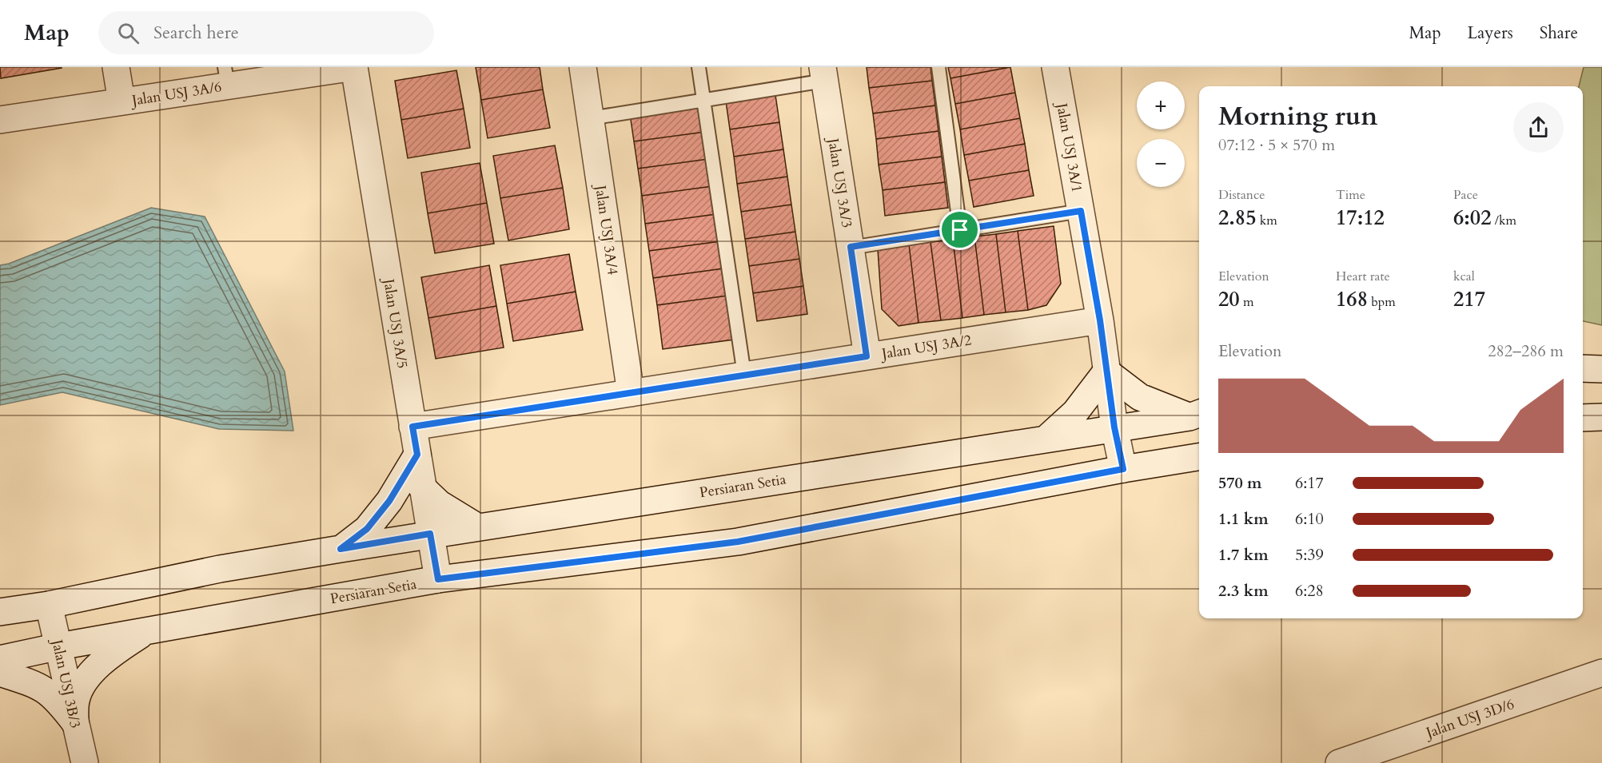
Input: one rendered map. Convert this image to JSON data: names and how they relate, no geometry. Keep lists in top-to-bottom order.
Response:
{
  "streets": {
    "street": [
      "Jalan USJ 3A/6",
      "Jalan USJ 3A/1",
      "Jalan USJ 3A/3",
      "Jalan USJ 3A/4",
      "Jalan USJ 3A/5",
      "Jalan USJ 3A/2",
      "Persiaran Setia",
      "Jalan USJ 3B/3",
      "Jalan USJ 3D/6"
    ]
  },
  "crossings": [
    ["Jalan USJ 3A/6", "Jalan USJ 3A/5"],
    ["Jalan USJ 3A/1", "Jalan USJ 3A/2"],
    ["Jalan USJ 3A/1", "Persiaran Setia"],
    ["Jalan USJ 3A/3", "Jalan USJ 3A/2"],
    ["Jalan USJ 3A/4", "Jalan USJ 3A/2"],
    ["Jalan USJ 3A/5", "Jalan USJ 3A/2"],
    ["Jalan USJ 3A/5", "Persiaran Setia"],
    ["Persiaran Setia", "Jalan USJ 3B/3"]
  ],
  "page": {
    "header": "Map",
    "search": "Search here",
    "nav": ["Map", "Layers", "Share"],
    "map_buttons": ["+", "−"],
    "heading": ["Morning run", "07:12 · 5 × 570 m"],
    "stats": [
      ["Distance", "2.85 km"],
      ["Time", "17:12"],
      ["Pace", "6:02 /km"],
      ["Elevation", "20 m"],
      ["Heart rate", "168 bpm"],
      ["kcal", "217"]
    ],
    "chart": ["Elevation", "282–286 m"],
    "list": [
      {
        "name": "570 m",
        "note": "6:17"
      },
      {
        "name": "1.1 km",
        "note": "6:10"
      },
      {
        "name": "1.7 km",
        "note": "5:39"
      },
      {
        "name": "2.3 km",
        "note": "6:28"
      }
    ]
  }
}
